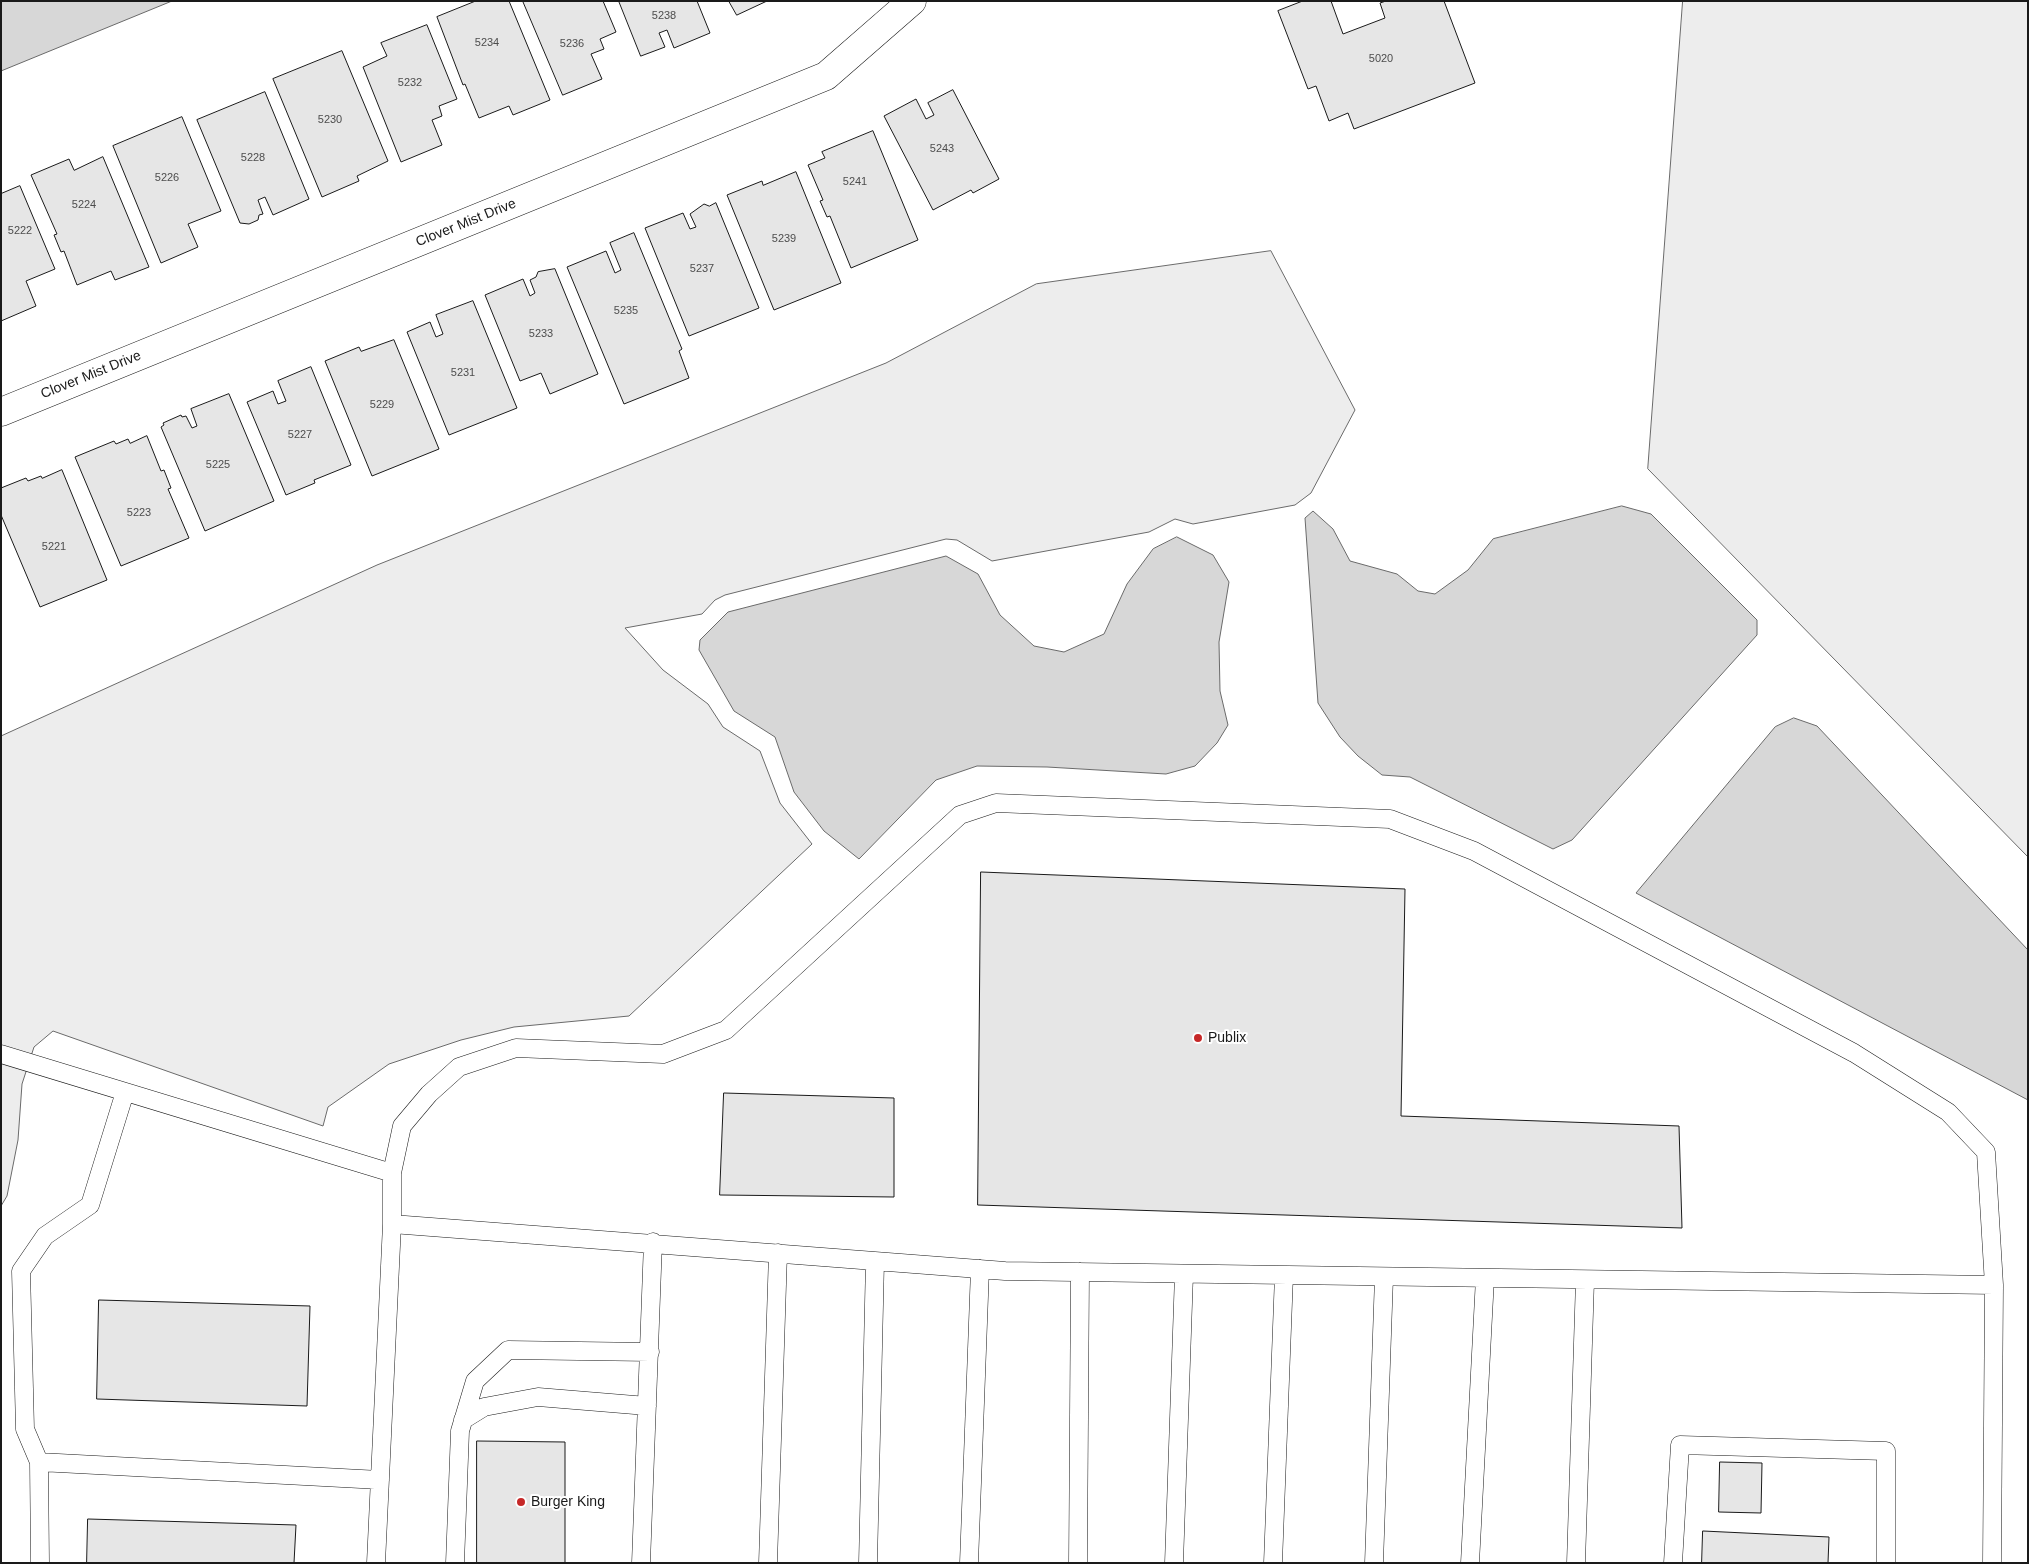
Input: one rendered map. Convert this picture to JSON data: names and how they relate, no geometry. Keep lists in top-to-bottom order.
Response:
{
  "streets": {
    "street": ["Clover Mist Drive"]
  },
  "places": ["Publix", "Burger King"],
  "house_numbers": [
    "5238",
    "5234",
    "5236",
    "5020",
    "5232",
    "5230",
    "5243",
    "5228",
    "5226",
    "5241",
    "5224",
    "5222",
    "5239",
    "5237",
    "5235",
    "5233",
    "5231",
    "5229",
    "5227",
    "5225",
    "5223",
    "5221"
  ]
}
